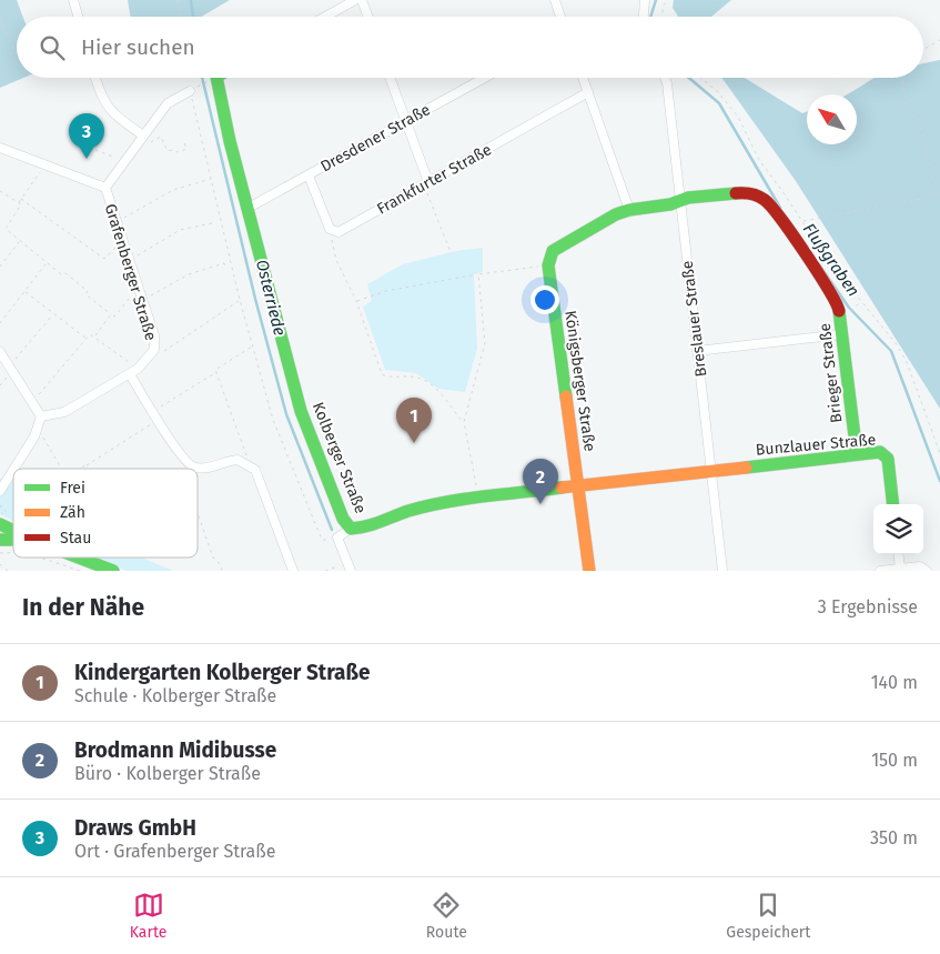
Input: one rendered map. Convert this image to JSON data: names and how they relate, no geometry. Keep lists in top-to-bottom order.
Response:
{
  "streets": {
    "street": [
      "Dresdener Straße",
      "Frankfurter Straße",
      "Grafenberger Straße",
      "Breslauer Straße",
      "Brieger Straße",
      "Königsberger Straße",
      "Bunzlauer Straße",
      "Kolberger Straße"
    ]
  },
  "crossings": [
    ["Dresdener Straße", "Kolberger Straße"],
    ["Breslauer Straße", "Brieger Straße"],
    ["Breslauer Straße", "Bunzlauer Straße"],
    ["Breslauer Straße", "Kolberger Straße"],
    ["Brieger Straße", "Bunzlauer Straße"],
    ["Königsberger Straße", "Kolberger Straße"],
    ["Bunzlauer Straße", "Kolberger Straße"]
  ],
  "water": ["Flußgraben", "Osterriede"],
  "legend": ["Frei", "Zäh", "Stau"],
  "north": "top left",
  "page": {
    "search": "Hier suchen",
    "pins": ["3", "1", "2"],
    "heading": ["In der Nähe", "3 Ergebnisse"],
    "list": [
      {
        "mark": "1",
        "name": "Kindergarten Kolberger Straße",
        "note": "Schule · Kolberger Straße",
        "value": "140 m"
      },
      {
        "mark": "2",
        "name": "Brodmann Midibusse",
        "note": "Büro · Kolberger Straße",
        "value": "150 m"
      },
      {
        "mark": "3",
        "name": "Draws GmbH",
        "note": "Ort · Grafenberger Straße",
        "value": "350 m"
      }
    ],
    "nav": ["Karte", "Route", "Gespeichert"]
  }
}
